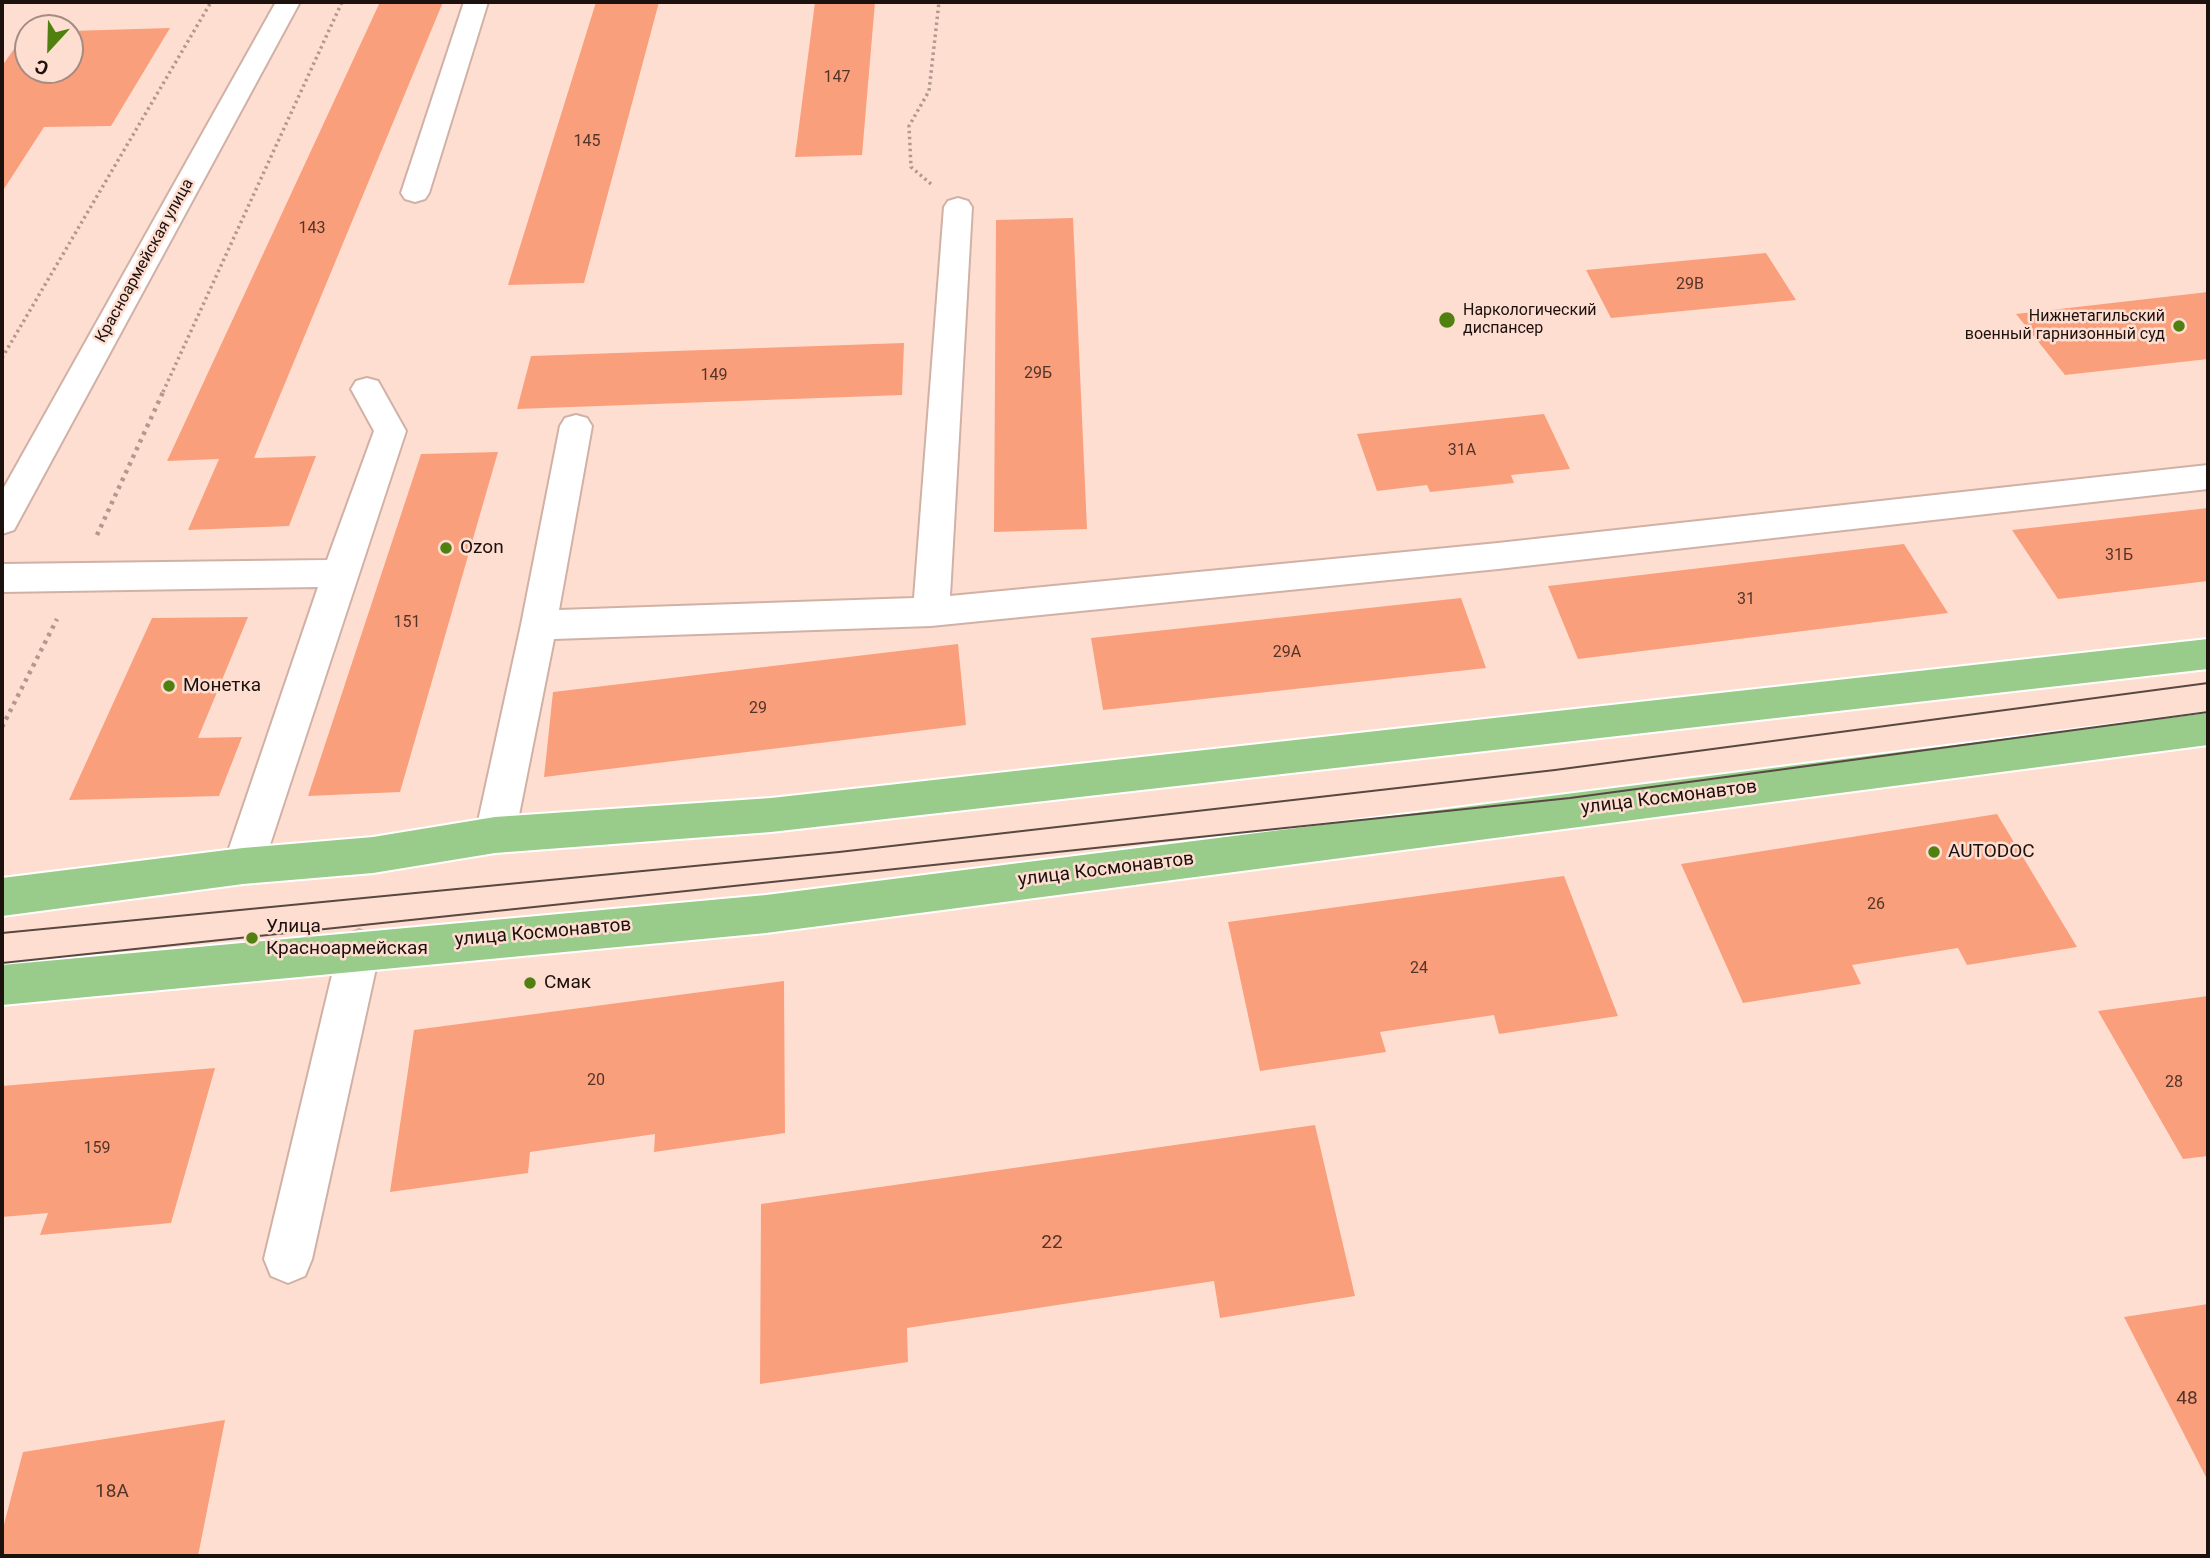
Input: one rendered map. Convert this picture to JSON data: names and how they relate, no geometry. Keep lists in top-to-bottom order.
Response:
{
  "streets": {
    "main road": ["улица Космонавтов"],
    "street": ["Красноармейская улица"]
  },
  "places": [
    "Наркологический диспансер",
    "Нижнетагильский военный гарнизонный суд",
    "Ozon",
    "Монетка",
    "AUTODOC",
    "Улица Красноармейская",
    "Смак"
  ],
  "house_numbers": [
    "147",
    "145",
    "143",
    "29В",
    "29Б",
    "149",
    "31А",
    "31Б",
    "31",
    "151",
    "29А",
    "29",
    "26",
    "24",
    "20",
    "28",
    "159",
    "22",
    "48",
    "18А"
  ],
  "north": "bottom"
}
